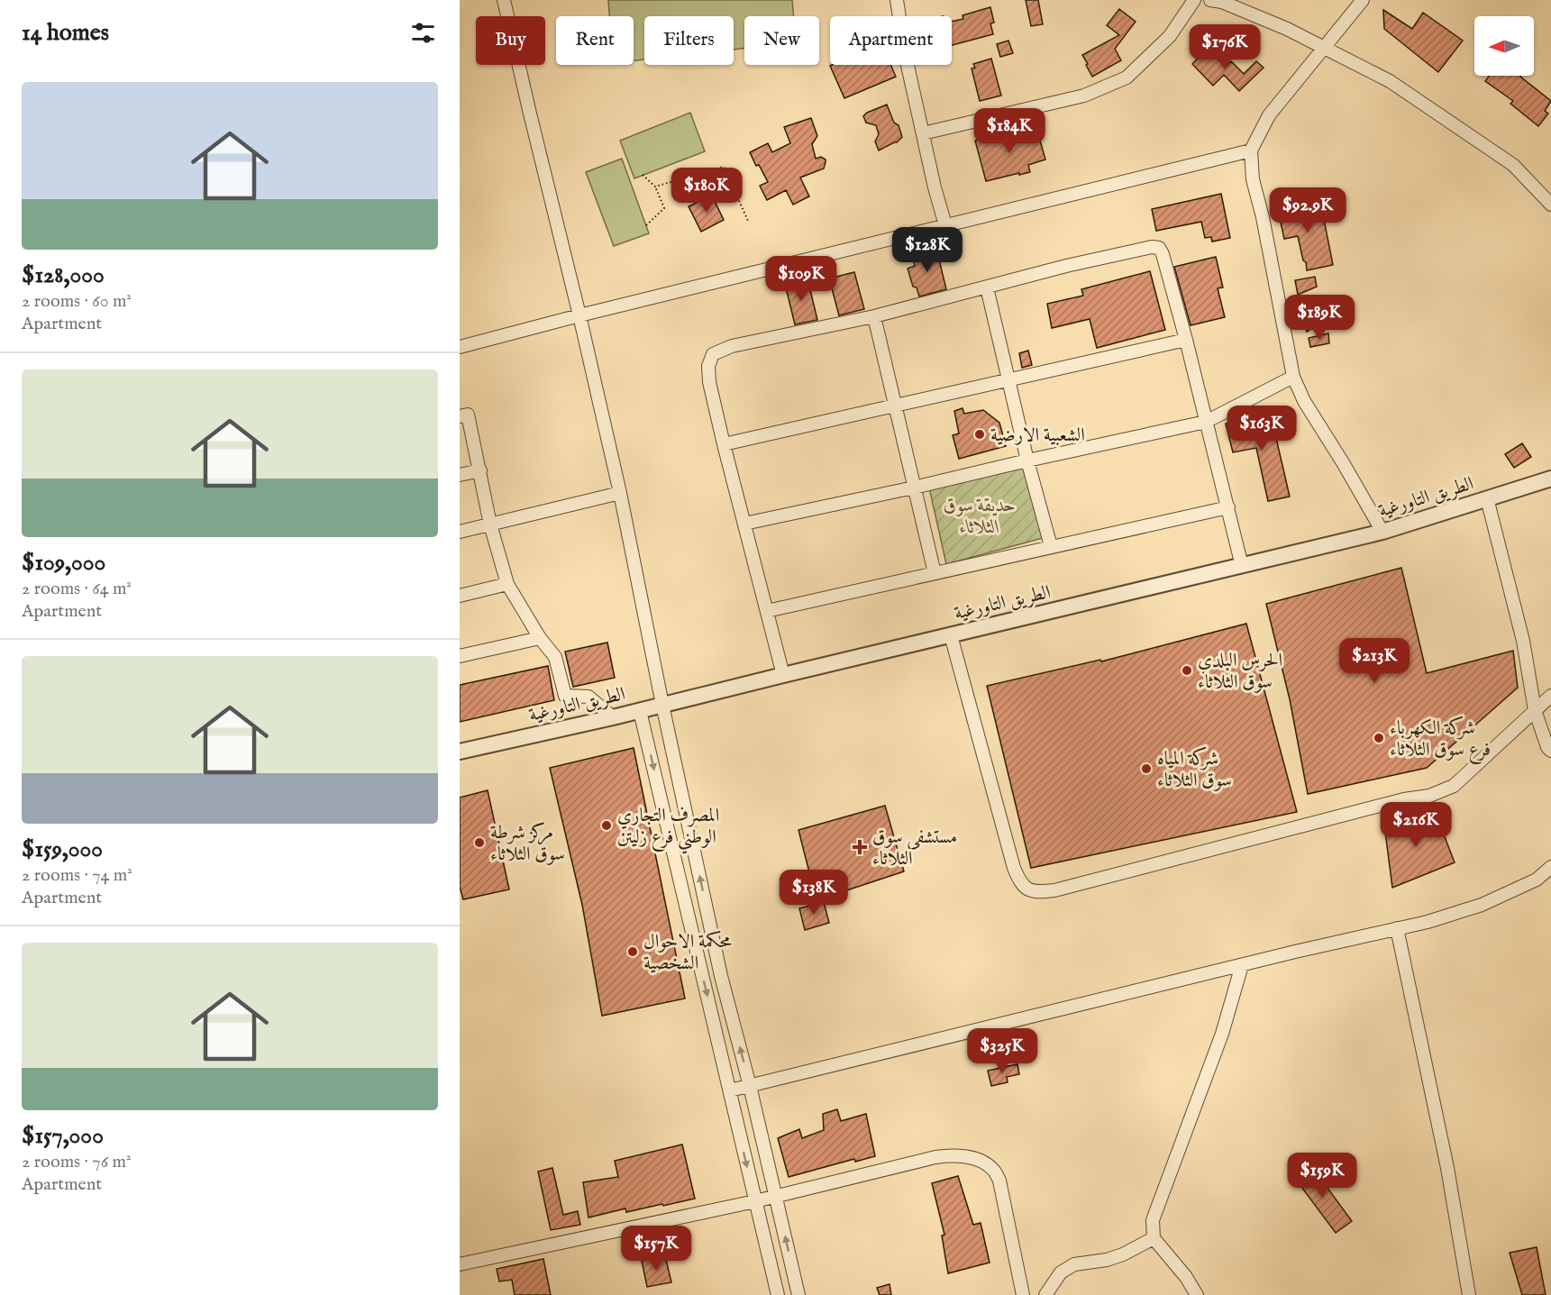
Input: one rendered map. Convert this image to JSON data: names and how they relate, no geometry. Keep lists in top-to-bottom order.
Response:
{
  "streets": {
    "street": ["الطريق التاورغية"]
  },
  "parks": ["حديقة سوق الثلاثاء"],
  "places": {
    "other": [
      "الشعبية الارضية",
      "الحرس البلدي سوق الثلاثاء",
      "شركة الكهرباء فرع سوق الثلاثاء",
      "شركة المياه سوق الثلاثاء",
      "المصرف التجاري الوطني فرع زليتن",
      "مركز شرطة سوق الثلاثاء",
      "محكمة الاحوال الشخصية"
    ],
    "health": ["مستشفى سوق الثلاثاء"]
  },
  "north": "left",
  "page": {
    "heading": "14 homes",
    "chip": [
      "Buy",
      "Rent",
      "Filters",
      "New",
      "Apartment"
    ],
    "price": [
      "$176K",
      "$184K",
      "$180K",
      "$92.9K",
      "$128K",
      "$109K",
      "$189K",
      "$163K",
      "$213K",
      "$216K",
      "$138K",
      "$325K",
      "$159K",
      "$157K"
    ],
    "list": [
      {
        "name": "$128,000",
        "note": "2 rooms · 60 m² · Apartment"
      },
      {
        "name": "$109,000",
        "note": "2 rooms · 64 m² · Apartment"
      },
      {
        "name": "$159,000",
        "note": "2 rooms · 74 m² · Apartment"
      },
      {
        "name": "$157,000",
        "note": "2 rooms · 76 m² · Apartment"
      }
    ]
  }
}
